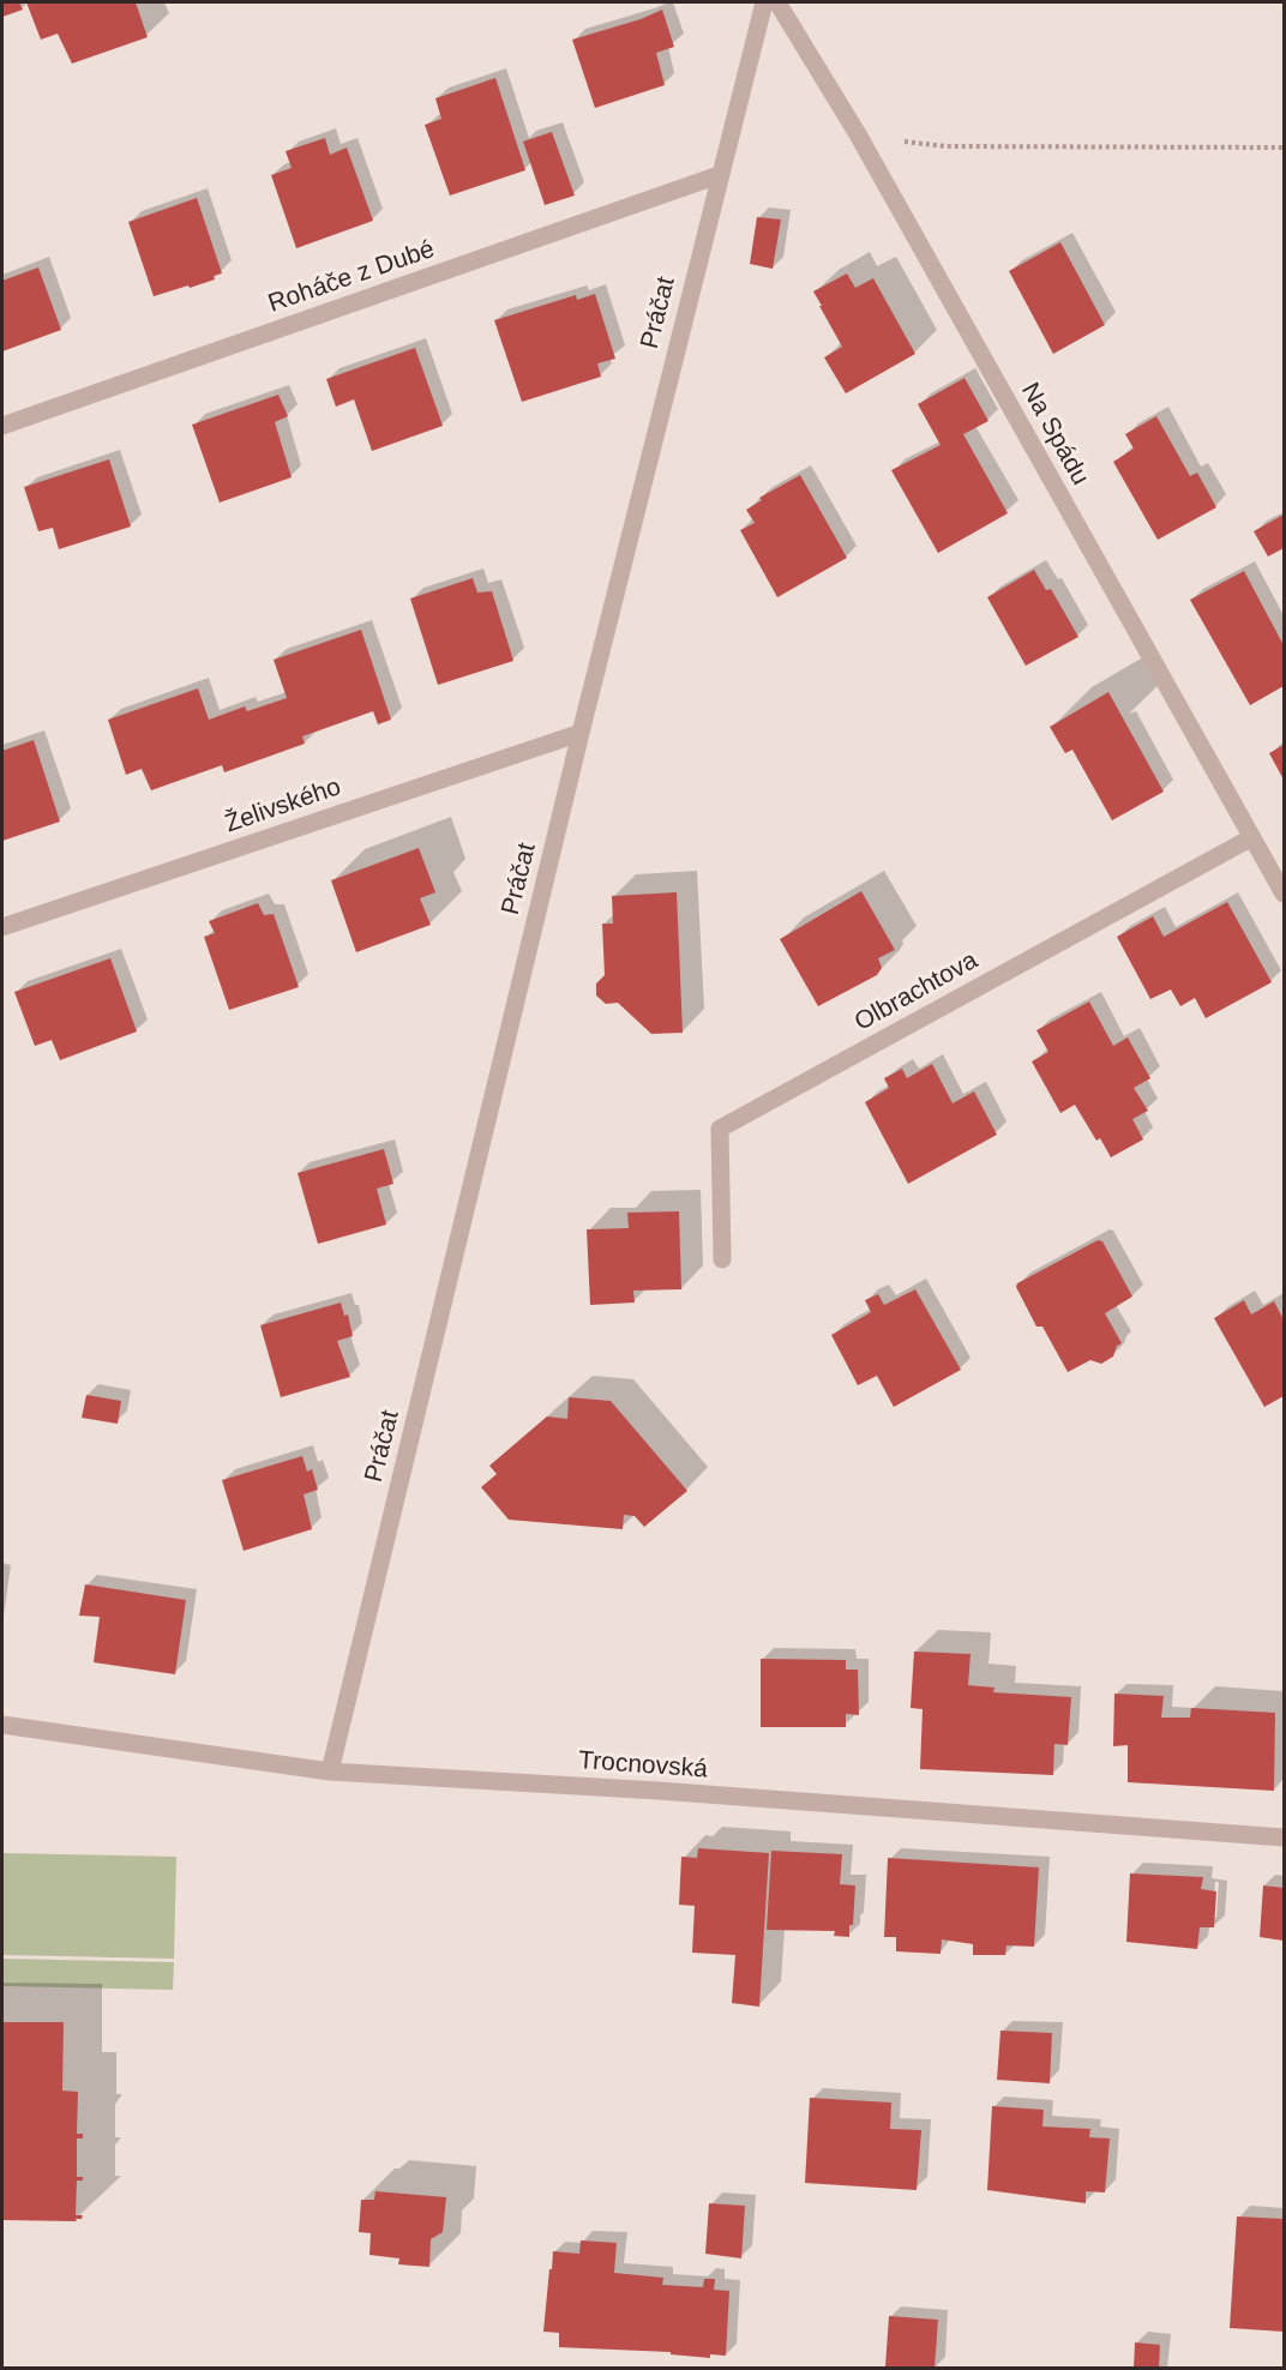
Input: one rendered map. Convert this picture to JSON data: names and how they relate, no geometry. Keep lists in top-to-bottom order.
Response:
{
  "streets": {
    "street": [
      "Roháče z Dubé",
      "Práčat",
      "Na Spádu",
      "Želivského",
      "Olbrachtova",
      "Trocnovská"
    ]
  },
  "crossings": [
    ["Roháče z Dubé", "Práčat"],
    ["Práčat", "Želivského"],
    ["Práčat", "Trocnovská"],
    ["Na Spádu", "Olbrachtova"]
  ]
}
